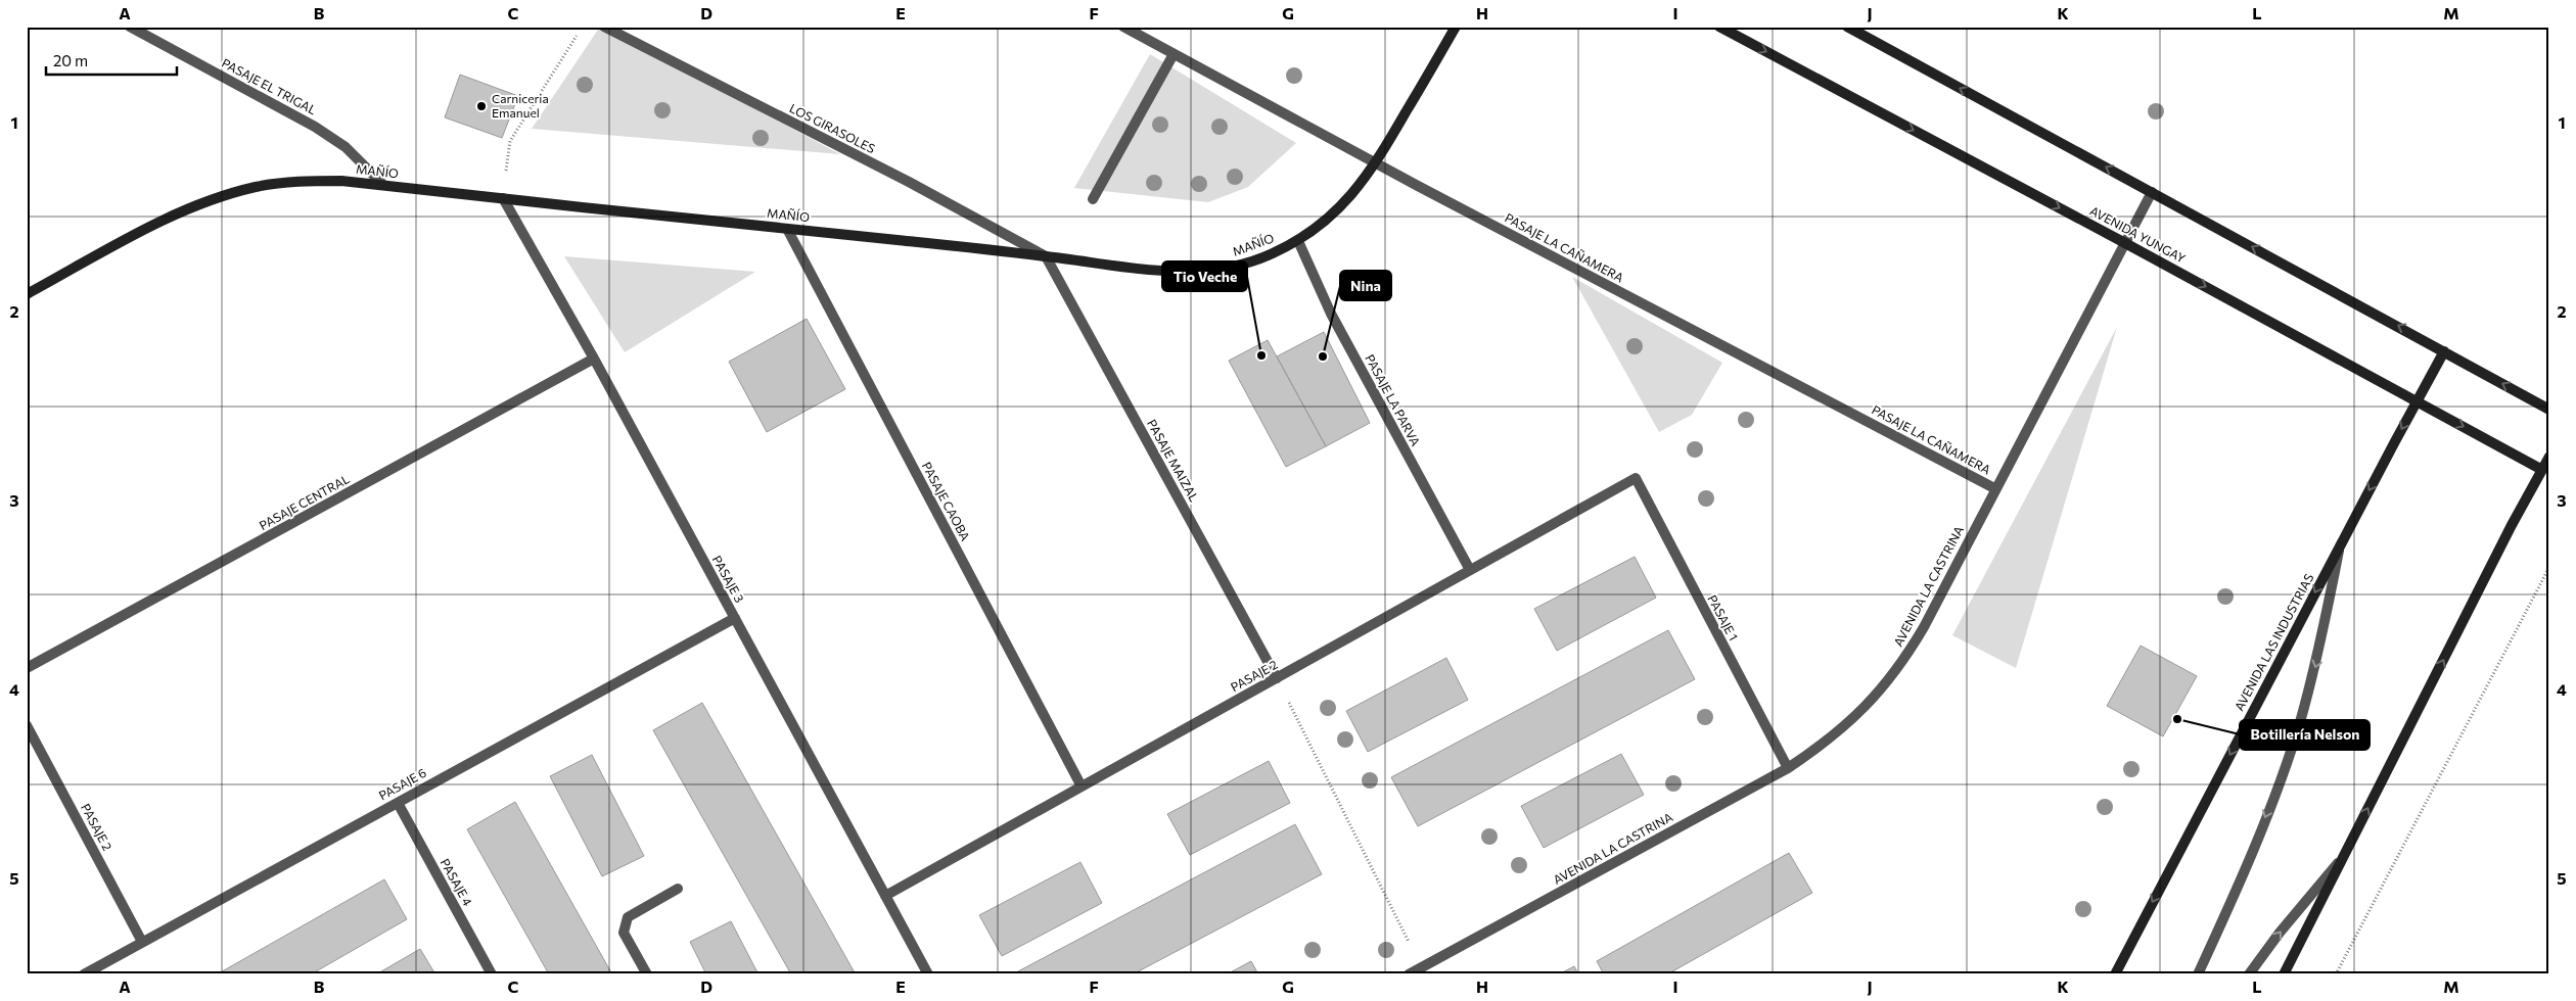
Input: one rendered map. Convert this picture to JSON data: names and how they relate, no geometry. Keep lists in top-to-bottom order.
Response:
{
  "streets": {
    "main road": ["MAÑÍO", "AVENIDA YUNGAY", "AVENIDA LAS INDUSTRIAS"],
    "street": [
      "PASAJE EL TRIGAL",
      "LOS GIRASOLES",
      "PASAJE LA CAÑAMERA",
      "PASAJE LA PARVA",
      "PASAJE MAIZAL",
      "PASAJE CAOBA",
      "PASAJE CENTRAL",
      "PASAJE 3",
      "AVENIDA LA CASTRINA",
      "PASAJE 1",
      "PASAJE 2",
      "PASAJE 6",
      "PASAJE 4"
    ]
  },
  "crossings": [
    ["PASAJE EL TRIGAL", "MAÑÍO"],
    ["LOS GIRASOLES", "MAÑÍO"],
    ["LOS GIRASOLES", "PASAJE MAIZAL"],
    ["MAÑÍO", "PASAJE LA CAÑAMERA"],
    ["MAÑÍO", "PASAJE LA PARVA"],
    ["MAÑÍO", "PASAJE MAIZAL"],
    ["MAÑÍO", "PASAJE CAOBA"],
    ["MAÑÍO", "PASAJE 3"],
    ["AVENIDA YUNGAY", "AVENIDA LA CASTRINA"],
    ["AVENIDA YUNGAY", "AVENIDA LAS INDUSTRIAS"],
    ["PASAJE LA CAÑAMERA", "AVENIDA LA CASTRINA"],
    ["PASAJE LA PARVA", "PASAJE 2"],
    ["PASAJE MAIZAL", "PASAJE 2"],
    ["PASAJE CAOBA", "PASAJE 2"],
    ["PASAJE CENTRAL", "PASAJE 3"],
    ["PASAJE 3", "PASAJE 2"],
    ["PASAJE 3", "PASAJE 6"],
    ["AVENIDA LA CASTRINA", "PASAJE 1"],
    ["PASAJE 1", "PASAJE 2"],
    ["PASAJE 2", "PASAJE 6"],
    ["PASAJE 6", "PASAJE 4"]
  ],
  "one_way": ["AVENIDA LAS INDUSTRIAS"],
  "places": [
    "Carniceria Emanuel",
    "Tio Veche",
    "Nina",
    "Botillería Nelson"
  ],
  "scale_bar": "20 m",
  "grid": {
    "columns": [
      "A",
      "B",
      "C",
      "D",
      "E",
      "F",
      "G",
      "H",
      "I",
      "J",
      "K",
      "L",
      "M"
    ],
    "rows": [
      "1",
      "2",
      "3",
      "4",
      "5"
    ]
  }
}
